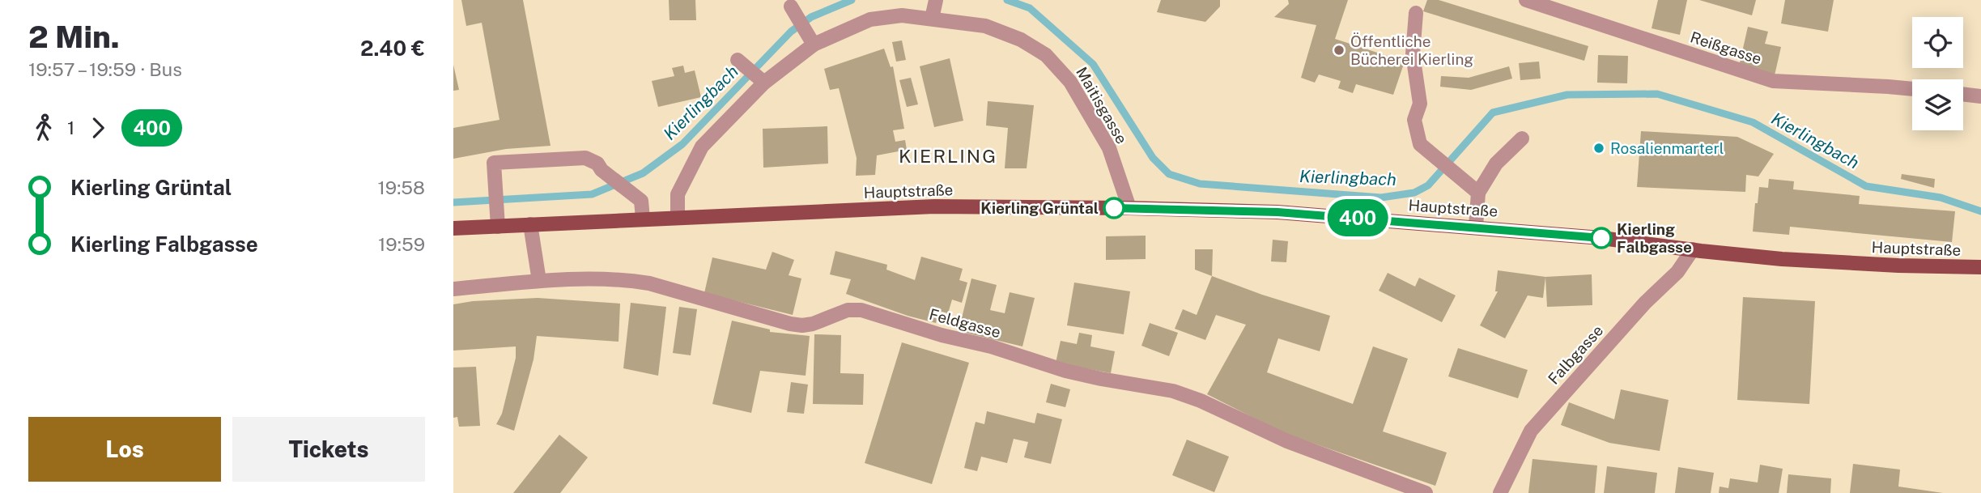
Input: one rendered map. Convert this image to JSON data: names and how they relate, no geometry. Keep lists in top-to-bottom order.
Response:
{
  "streets": {
    "main road": ["Hauptstraße"],
    "street": [
      "Reißgasse",
      "Maitisgasse",
      "Feldgasse",
      "Falbgasse"
    ]
  },
  "crossings": [
    ["Maitisgasse", "Hauptstraße"],
    ["Hauptstraße", "Falbgasse"]
  ],
  "districts": ["KIERLING"],
  "water": ["Kierlingbach"],
  "places": [
    "Öffentliche Bücherei Kierling",
    "Rosalienmarterl",
    "Kierling Grüntal",
    "Kierling Falbgasse"
  ],
  "lines": ["bus line 400"],
  "page": {
    "heading": ["2 Min.", "19:57 – 19:59 · Bus", "2.40 €"],
    "on_map": "400",
    "legs": ["1", "400"],
    "list": [
      {
        "name": "Kierling Grüntal",
        "value": "19:58"
      },
      {
        "name": "Kierling Falbgasse",
        "value": "19:59"
      }
    ],
    "buttons": ["Los", "Tickets"]
  }
}
